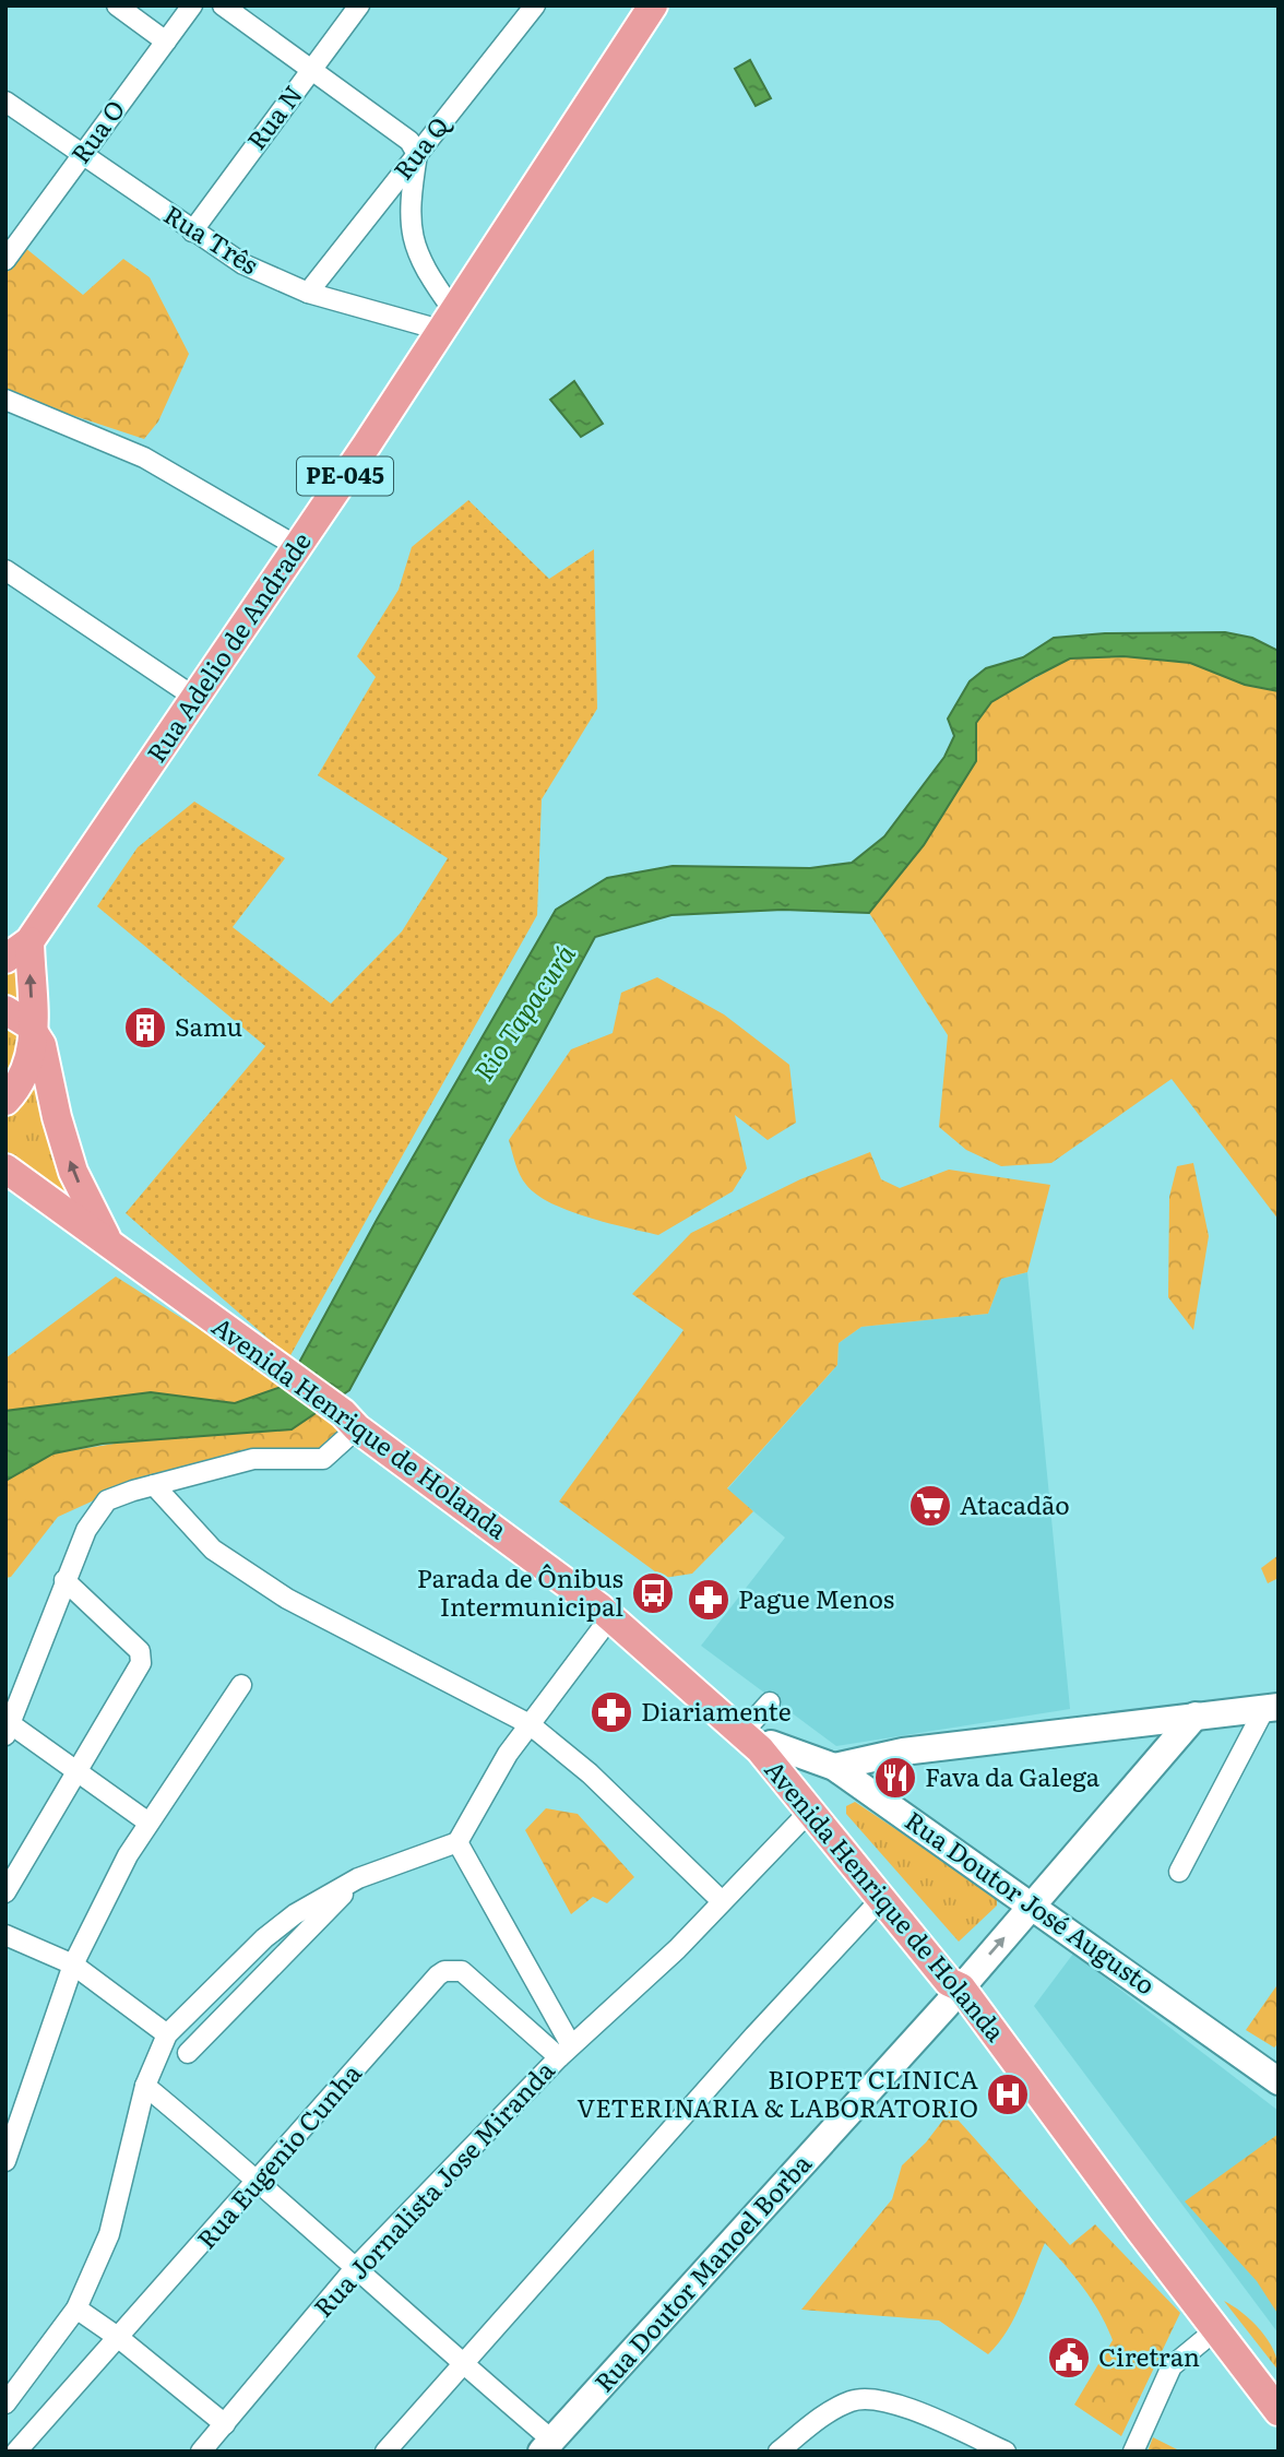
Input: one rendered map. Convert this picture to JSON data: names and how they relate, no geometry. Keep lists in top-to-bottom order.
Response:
{
  "streets": {
    "main road": ["PE-045", "Rua Adelio de Andrade", "Avenida Henrique de Holanda"],
    "street": [
      "Rua N",
      "Rua O",
      "Rua Q",
      "Rua Três",
      "Rua Doutor José Augusto",
      "Rua Eugenio Cunha",
      "Rua Jornalista Jose Miranda",
      "Rua Doutor Manoel Borba"
    ]
  },
  "crossings": [
    ["Rua N", "Rua Três"],
    ["Rua O", "Rua Três"],
    ["Rua Q", "Rua Três"],
    ["Rua Três", "Rua Adelio de Andrade"],
    ["Avenida Henrique de Holanda", "Rua Jornalista Jose Miranda"],
    ["Avenida Henrique de Holanda", "Rua Doutor Manoel Borba"],
    ["Rua Doutor José Augusto", "Rua Doutor Manoel Borba"],
    ["Rua Eugenio Cunha", "Rua Jornalista Jose Miranda"]
  ],
  "water": ["Rio Tapacurá"],
  "places": {
    "building": ["Samu"],
    "supermarket": ["Atacadão"],
    "bus stop": ["Parada de Ônibus Intermunicipal"],
    "pharmacy": ["Pague Menos", "Diariamente"],
    "restaurant": ["Fava da Galega"],
    "hospital": ["BIOPET CLINICA VETERINARIA & LABORATORIO"],
    "public building": ["Ciretran"]
  }
}
